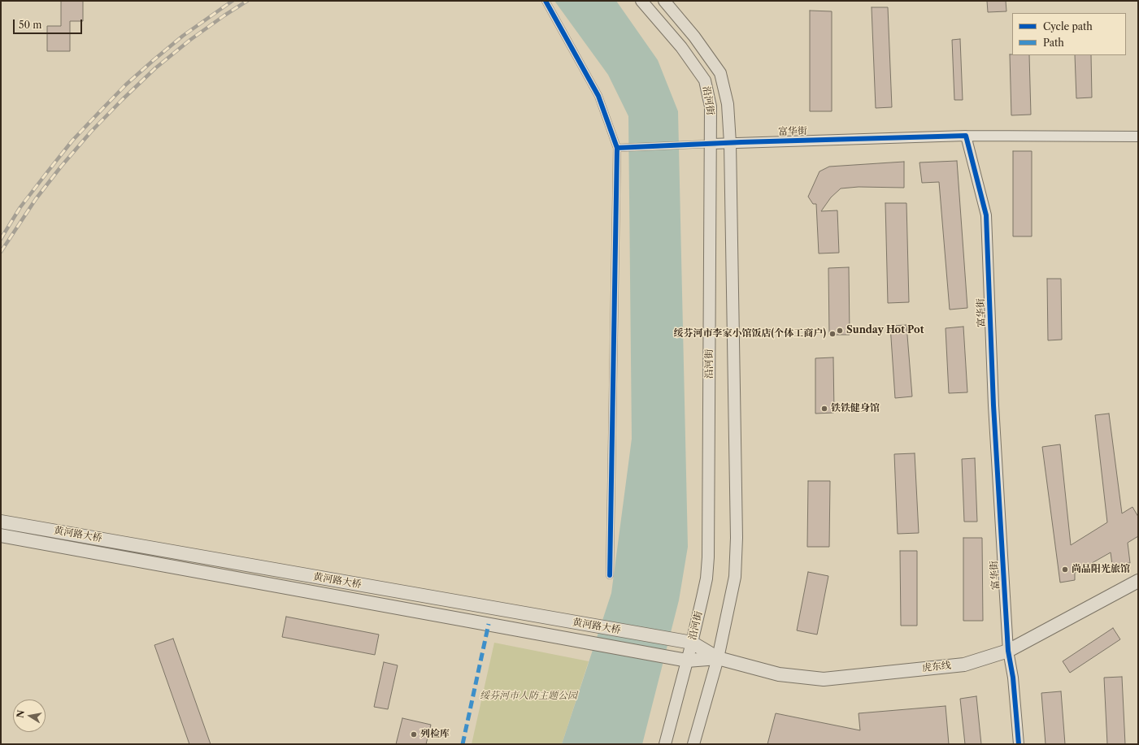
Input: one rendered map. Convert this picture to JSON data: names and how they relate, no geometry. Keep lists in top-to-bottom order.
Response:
{
  "streets": {
    "highway": ["黄河路大桥", "虎东线"],
    "main road": ["沿河街"],
    "street": ["富华街"]
  },
  "crossings": [
    ["沿河街", "富华街"],
    ["沿河街", "黄河路大桥"],
    ["沿河街", "虎东线"],
    ["富华街", "虎东线"],
    ["黄河路大桥", "虎东线"]
  ],
  "parks": ["绥芬河市人防主题公园"],
  "places": [
    "Sunday Hot Pot",
    "绥芬河市李家小馆饭店(个体工商户)",
    "铁铁健身馆",
    "尚品阳光旅馆",
    "列检库"
  ],
  "legend": ["Cycle path", "Path"],
  "scale_bar": "50 m",
  "north": "left"
}
